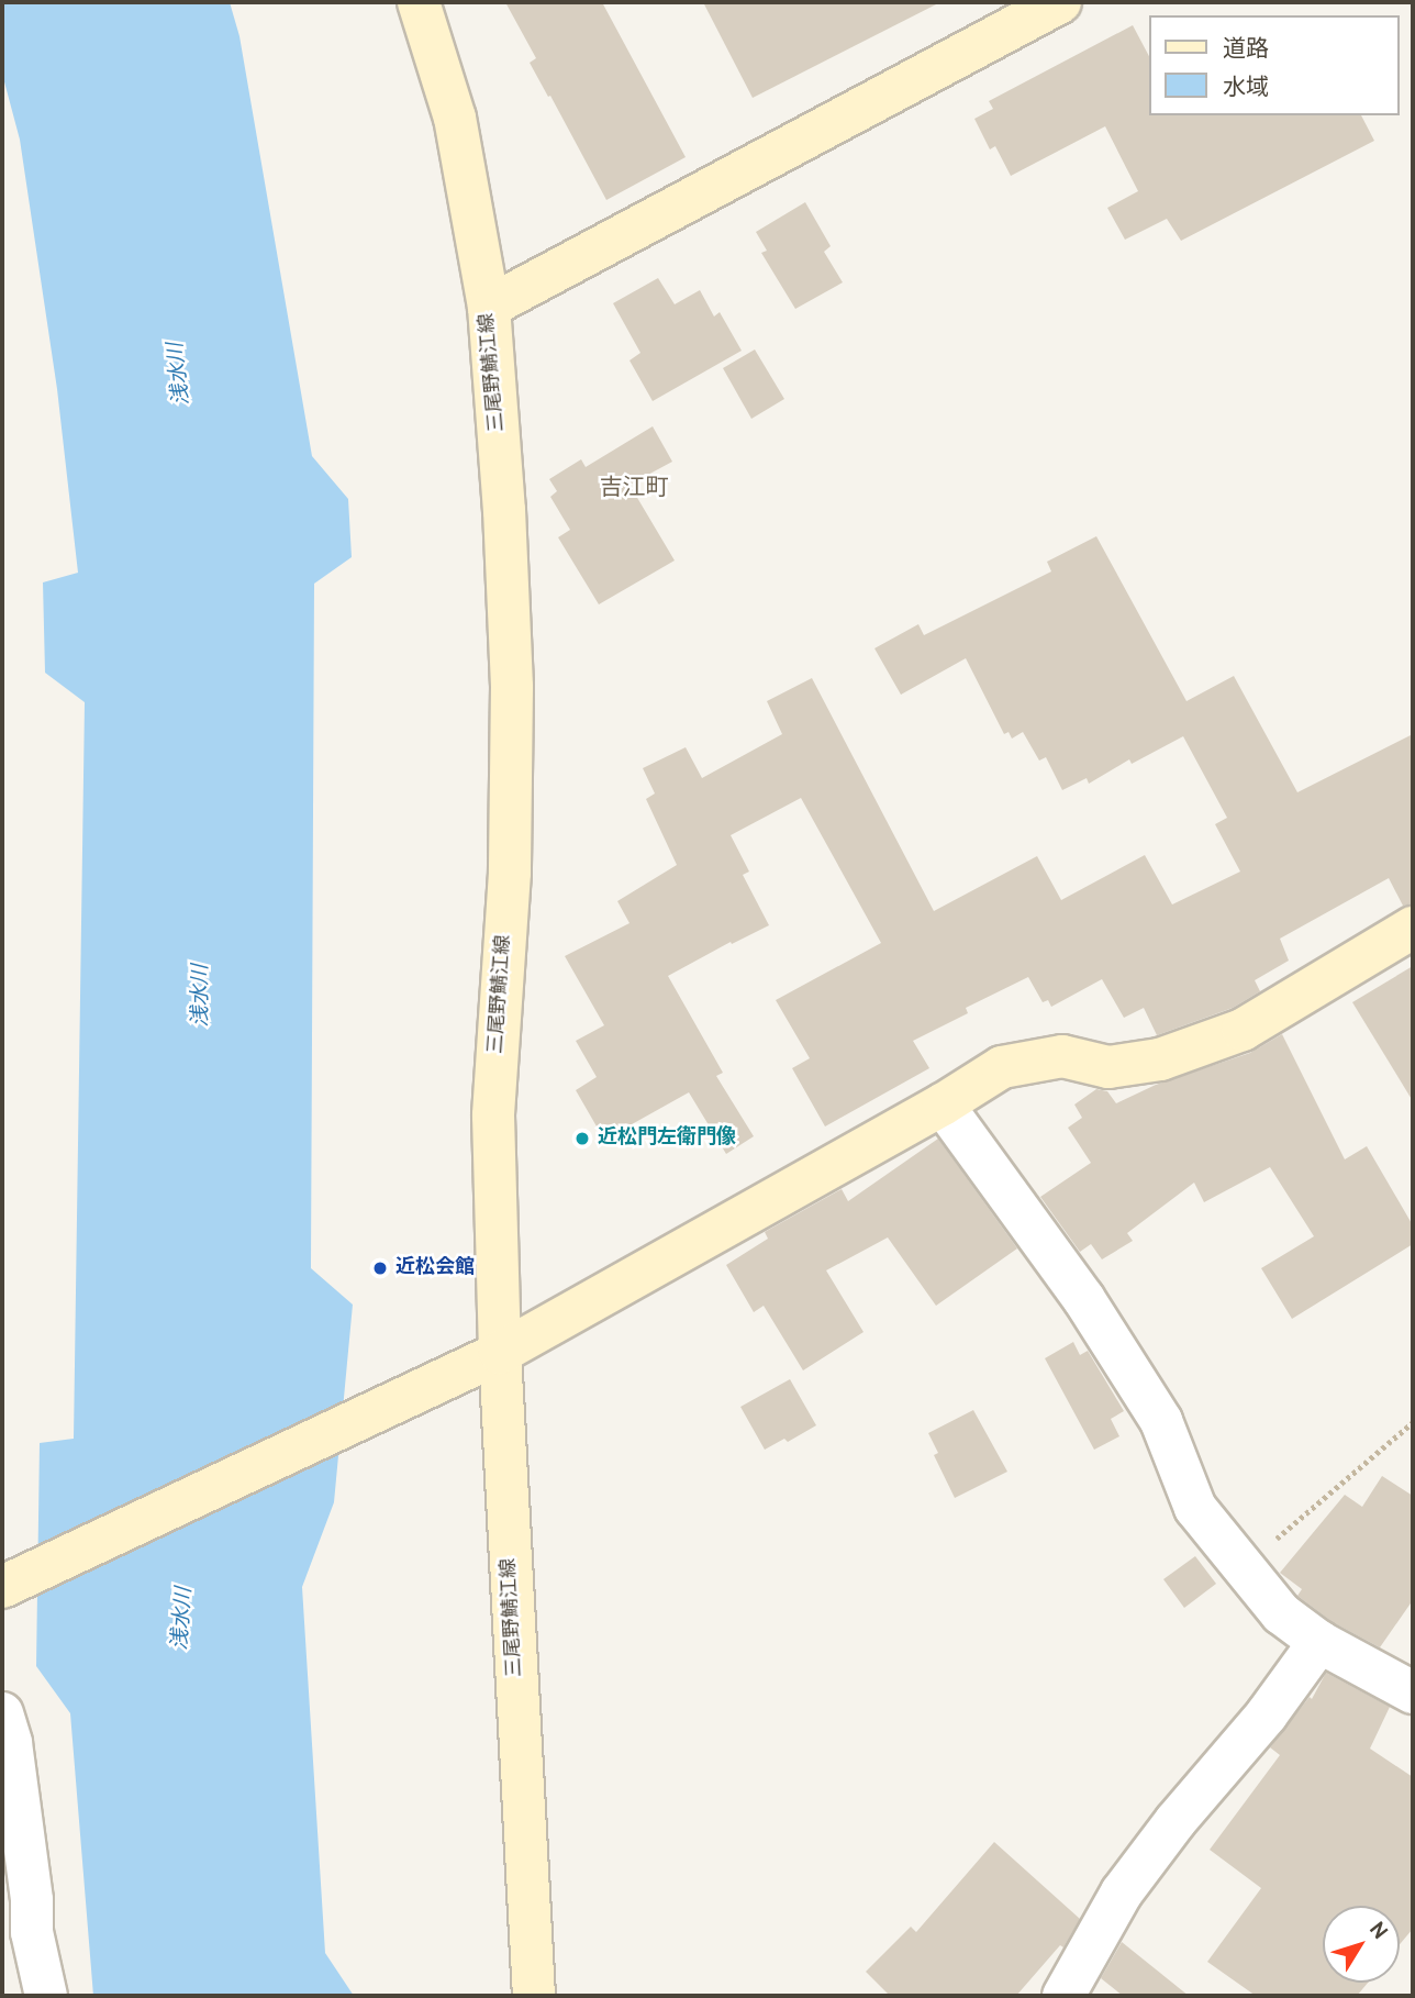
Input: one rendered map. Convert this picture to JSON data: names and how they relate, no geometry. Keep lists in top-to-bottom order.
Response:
{
  "streets": {
    "street": ["三尾野鯖江線"]
  },
  "districts": ["吉江町"],
  "water": ["浅水川"],
  "places": ["近松門左衛門像", "近松会館"],
  "legend": ["道路", "水域"],
  "north": "top right"
}
